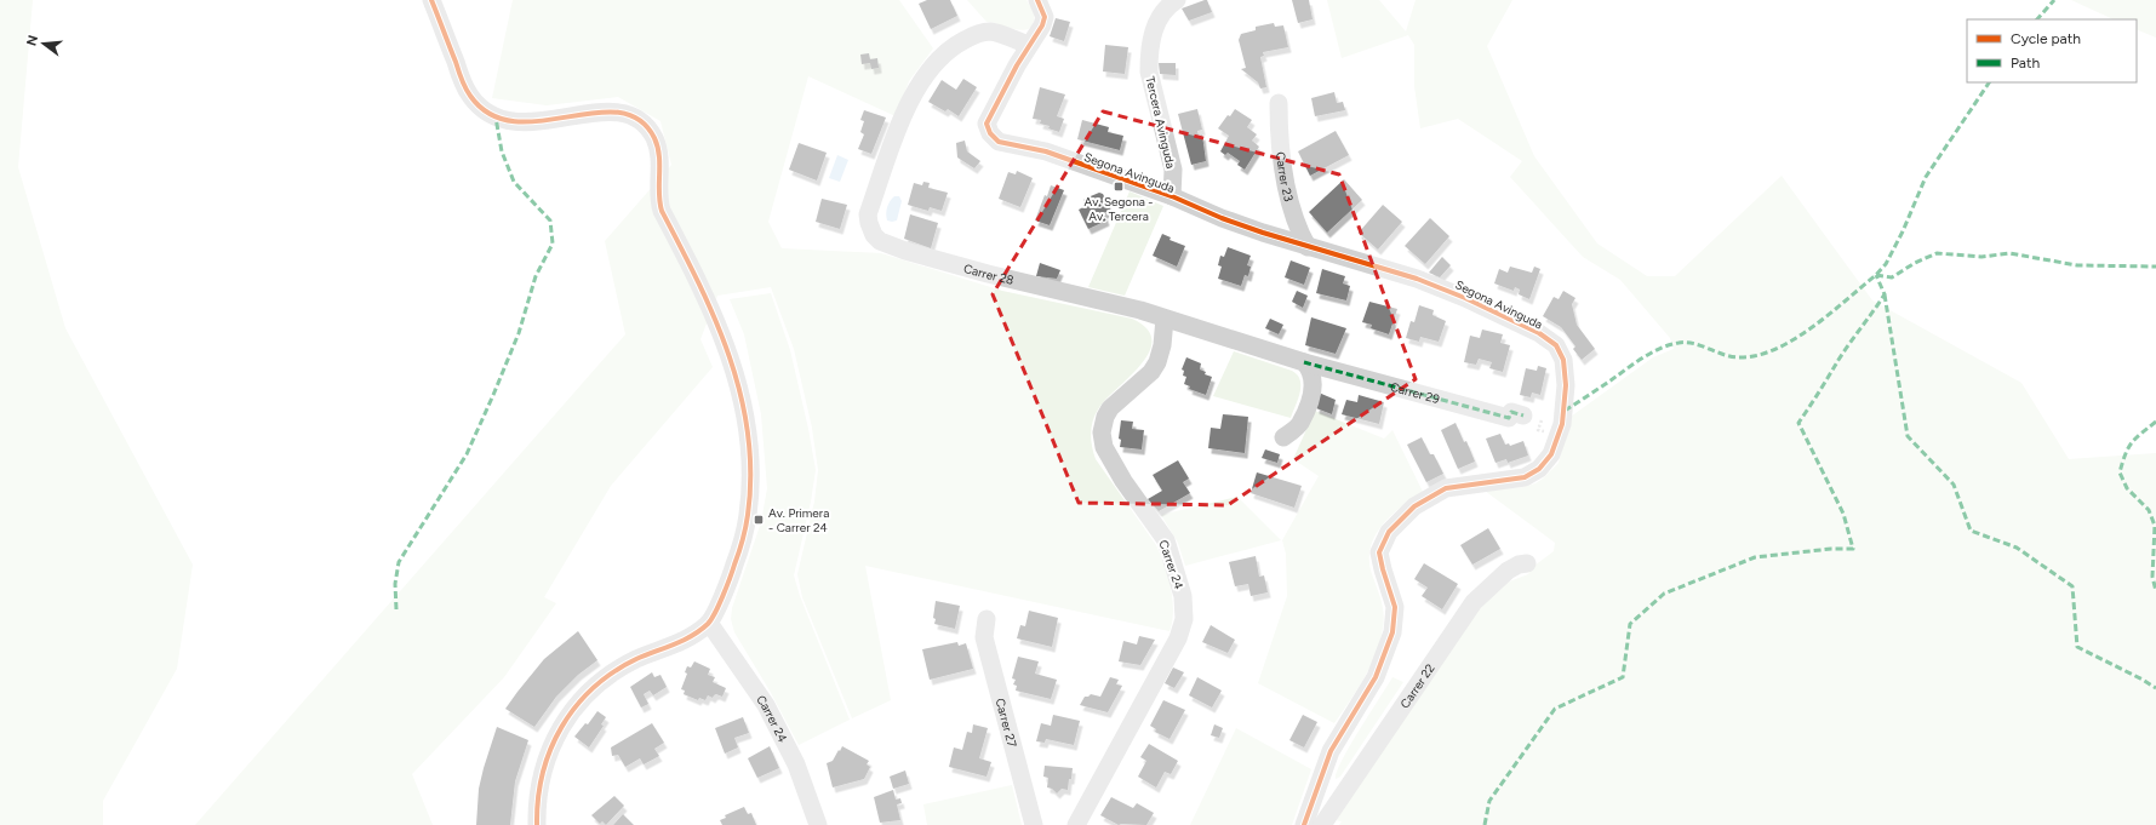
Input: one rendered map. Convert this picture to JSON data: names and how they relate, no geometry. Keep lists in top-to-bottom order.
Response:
{
  "streets": {
    "street": [
      "Tercera Avinguda",
      "Segona Avinguda",
      "Carrer 23",
      "Carrer 28",
      "Carrer 29",
      "Carrer 24",
      "Carrer 22",
      "Carrer 27"
    ]
  },
  "crossings": [
    ["Tercera Avinguda", "Segona Avinguda"],
    ["Segona Avinguda", "Carrer 23"],
    ["Segona Avinguda", "Carrer 28"],
    ["Carrer 28", "Carrer 29"],
    ["Carrer 28", "Carrer 24"]
  ],
  "places": {
    "transit": ["Av. Segona - Av. Tercera", "Av. Primera - Carrer 24"]
  },
  "legend": ["Cycle path", "Path"],
  "north": "left"
}
